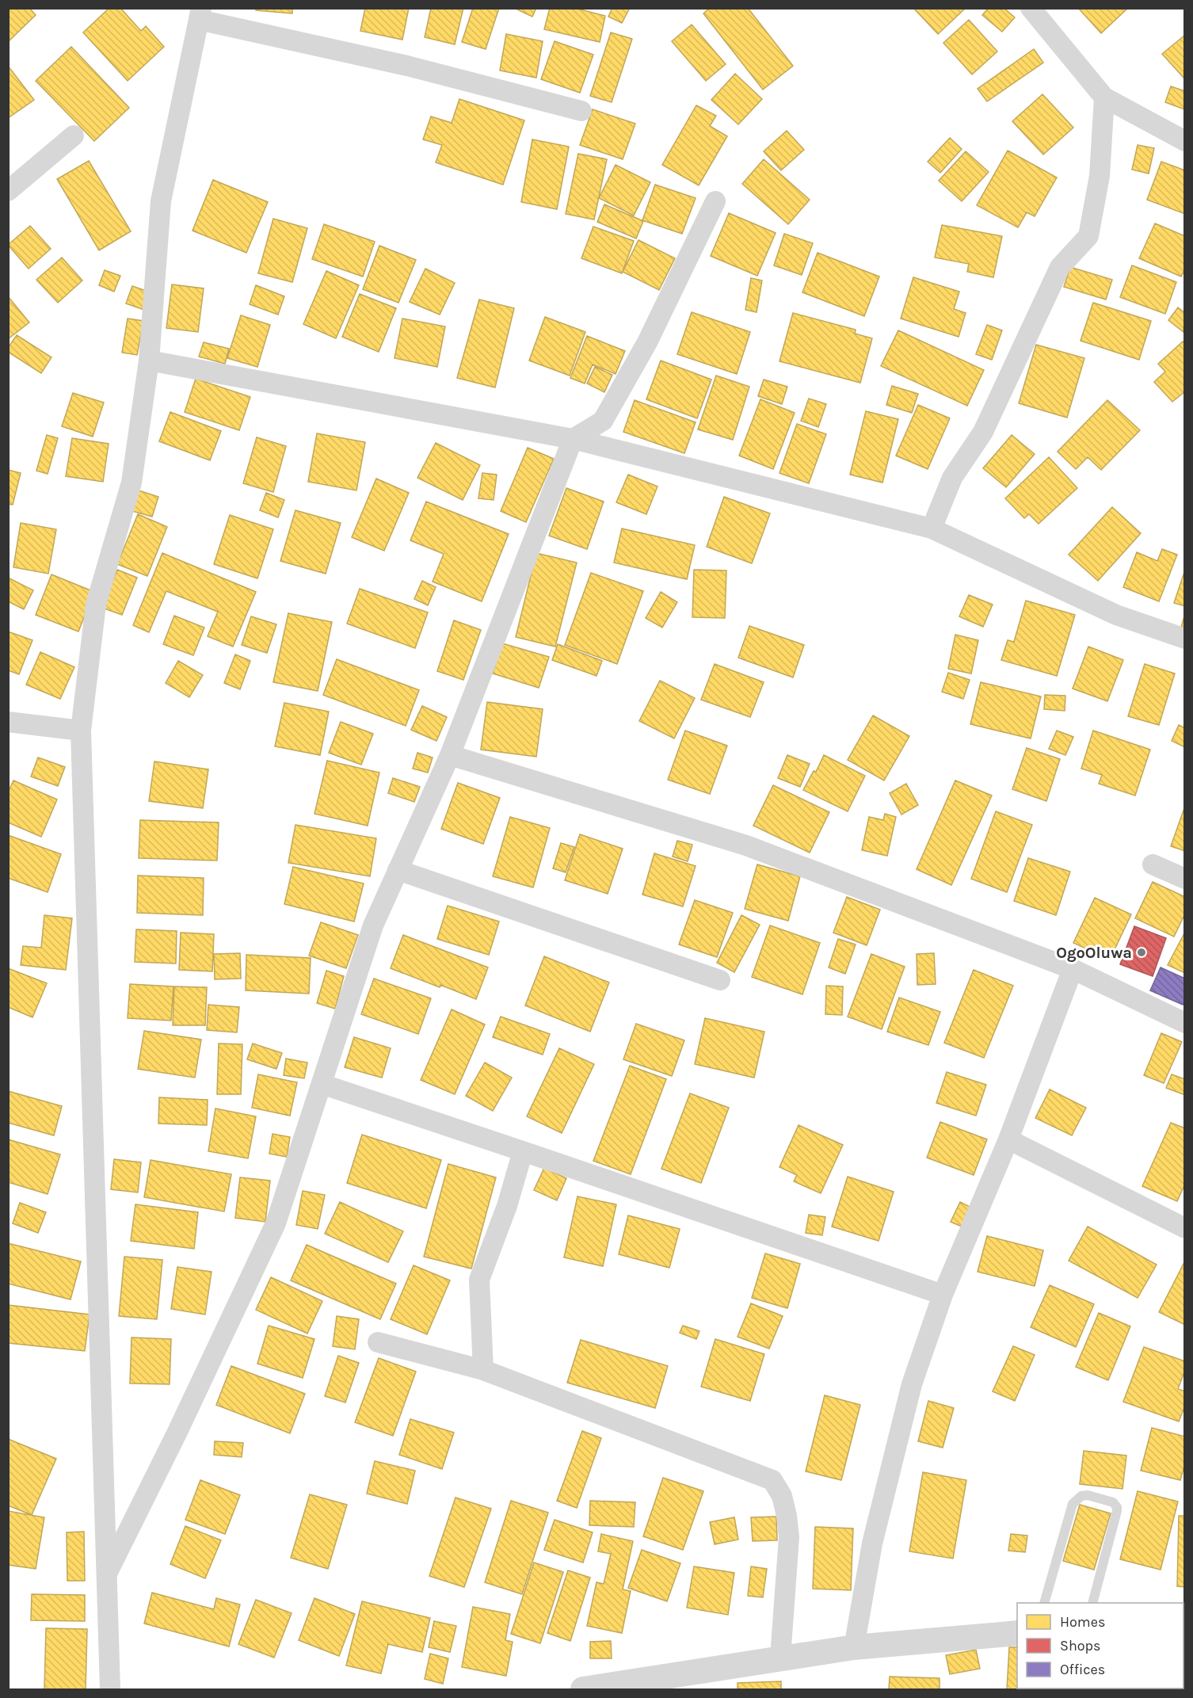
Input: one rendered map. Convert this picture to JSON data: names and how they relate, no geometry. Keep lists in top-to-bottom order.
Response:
{
  "places": ["OgoOluwa"],
  "legend": ["Homes", "Shops", "Offices"]
}
